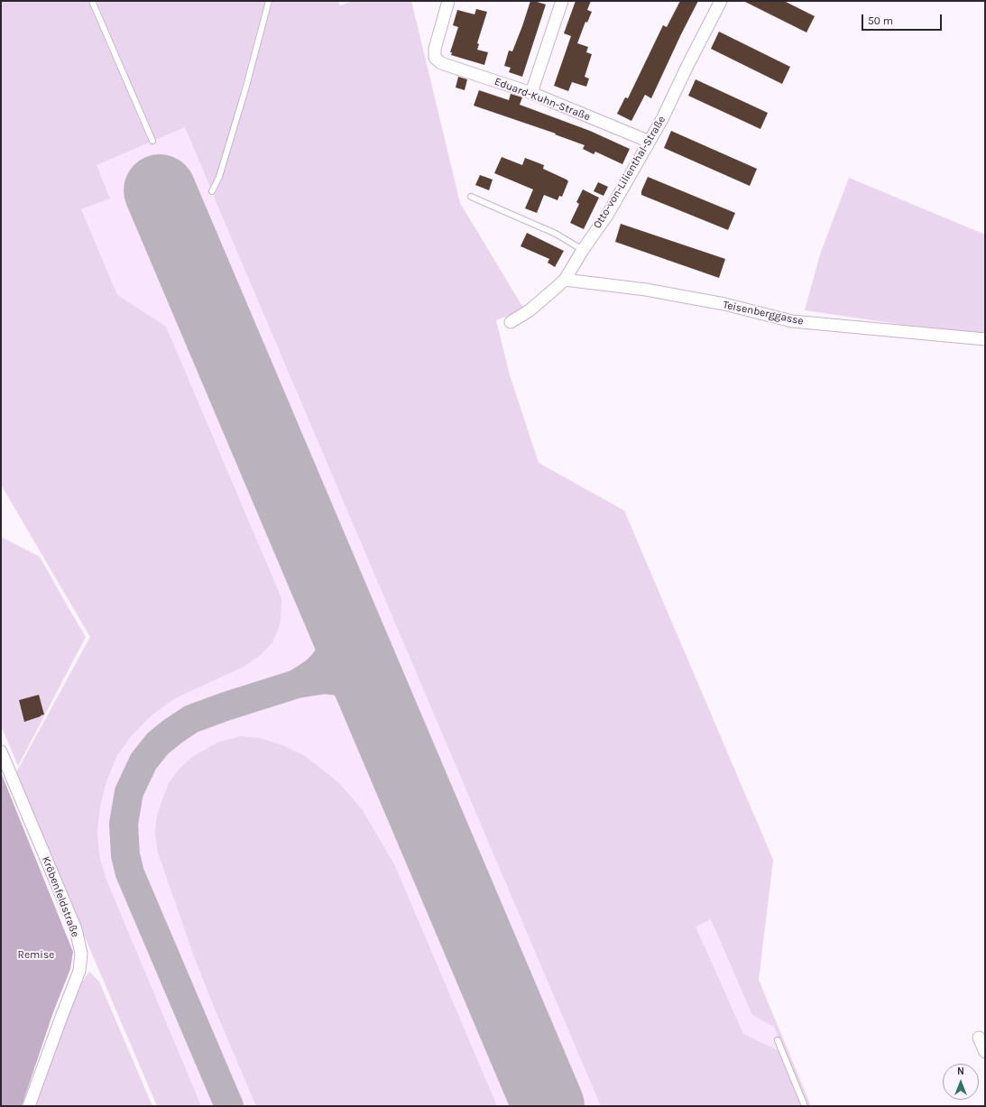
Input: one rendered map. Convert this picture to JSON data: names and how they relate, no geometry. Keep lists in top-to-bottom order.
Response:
{
  "streets": {
    "street": [
      "Eduard-Kuhn-Straße",
      "Otto-von-Lilienthal-Straße",
      "Teisenberggasse",
      "Kröbenfeldstraße"
    ]
  },
  "crossings": [
    ["Eduard-Kuhn-Straße", "Otto-von-Lilienthal-Straße"],
    ["Otto-von-Lilienthal-Straße", "Teisenberggasse"]
  ],
  "parks": ["Remise"],
  "scale_bar": "50 m",
  "north": "top"
}
